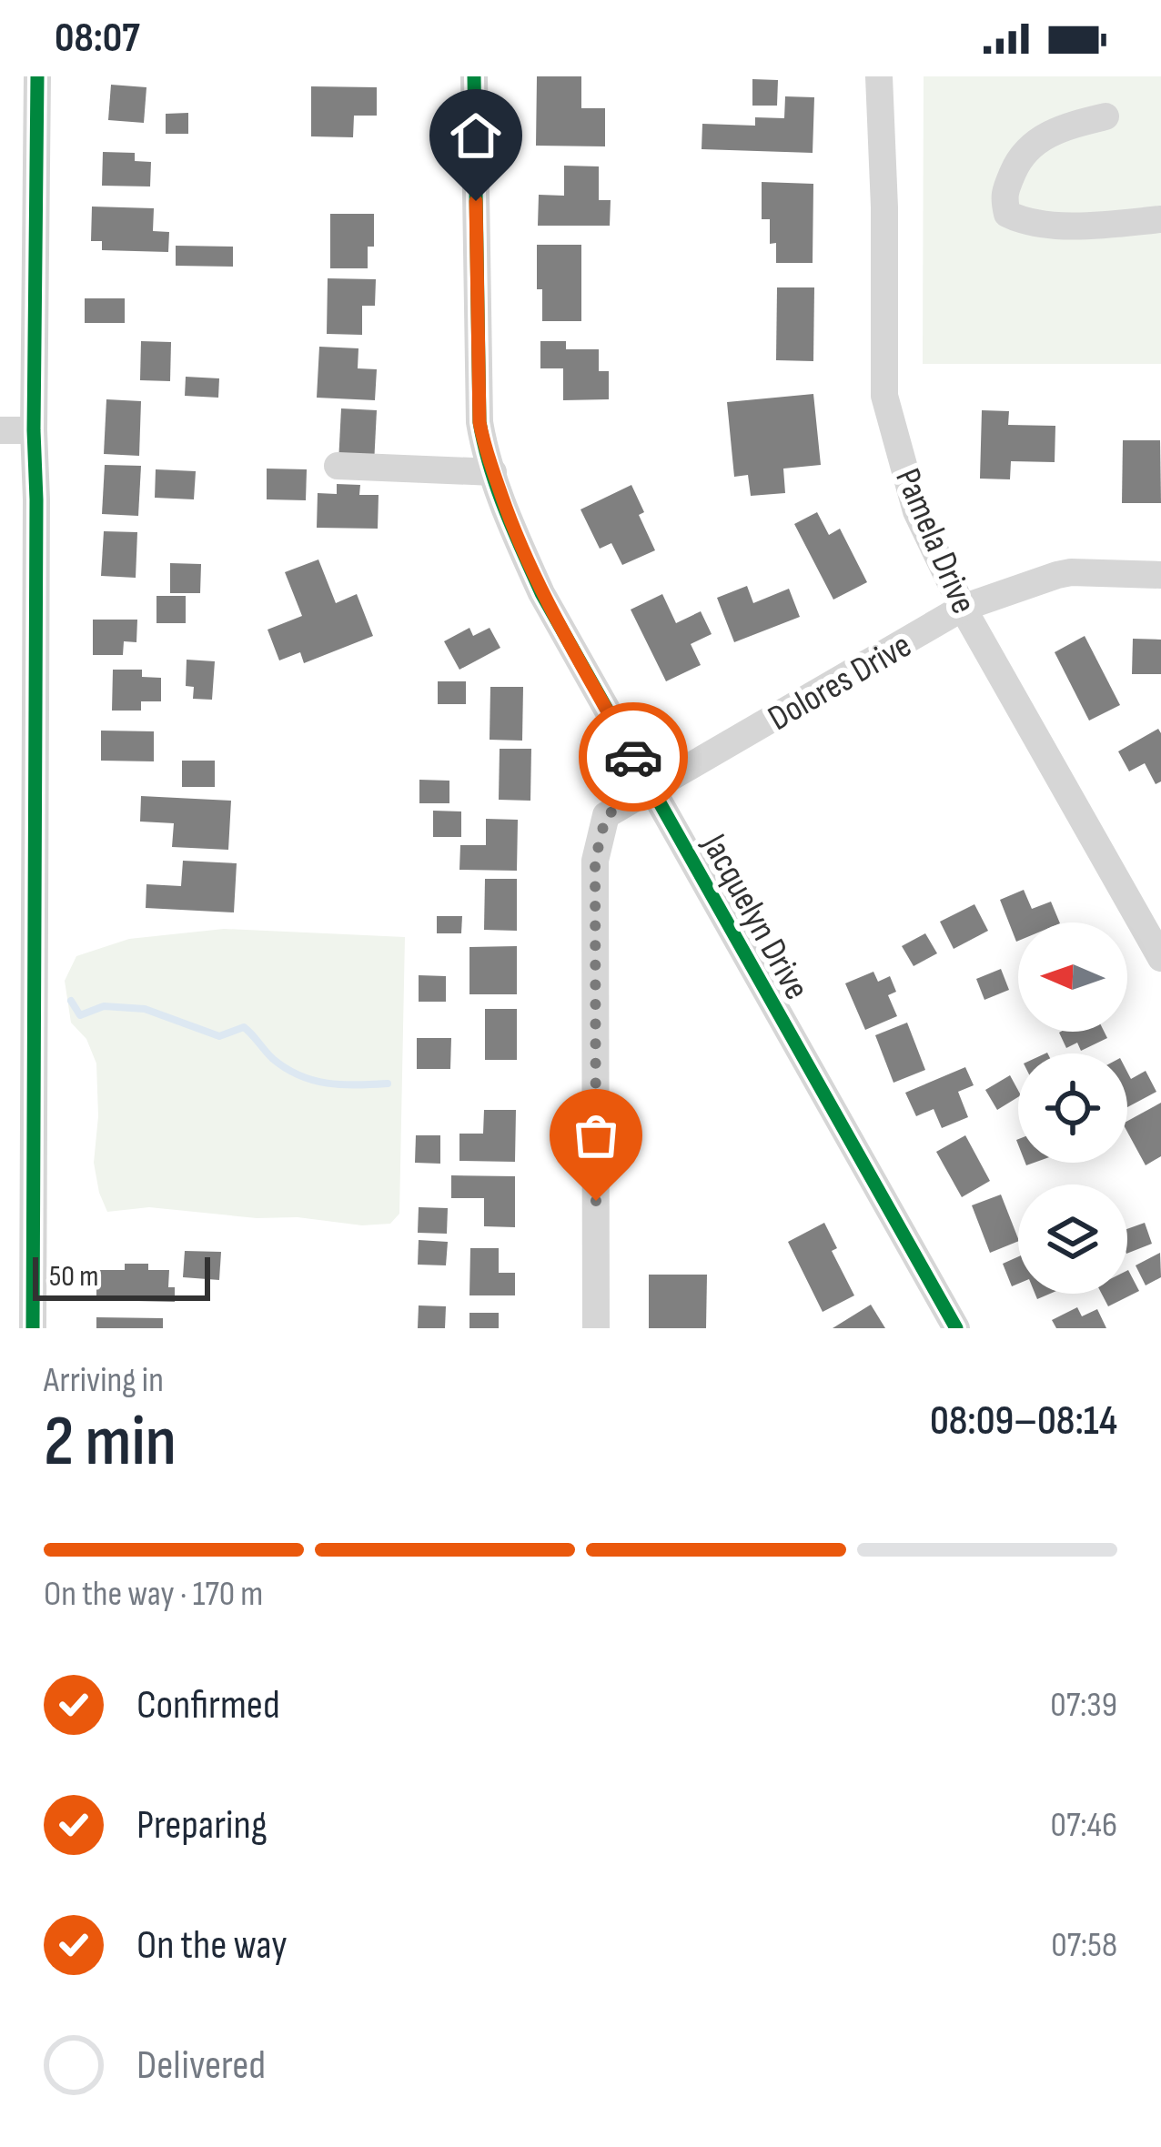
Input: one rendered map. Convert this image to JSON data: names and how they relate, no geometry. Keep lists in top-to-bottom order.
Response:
{
  "streets": {
    "street": ["Pamela Drive", "Dolores Drive", "Jacquelyn Drive"]
  },
  "crossings": [
    ["Pamela Drive", "Dolores Drive"],
    ["Dolores Drive", "Jacquelyn Drive"]
  ],
  "scale_bar": "50 m",
  "north": "left",
  "page": {
    "status": "08:07",
    "scale": "50 m",
    "heading": ["2 min", "Arriving in", "08:09–08:14"],
    "bar": "On the way · 170 m",
    "list": [
      ["Confirmed", "07:39"],
      ["Preparing", "07:46"],
      ["On the way", "07:58"],
      "Delivered"
    ]
  }
}
